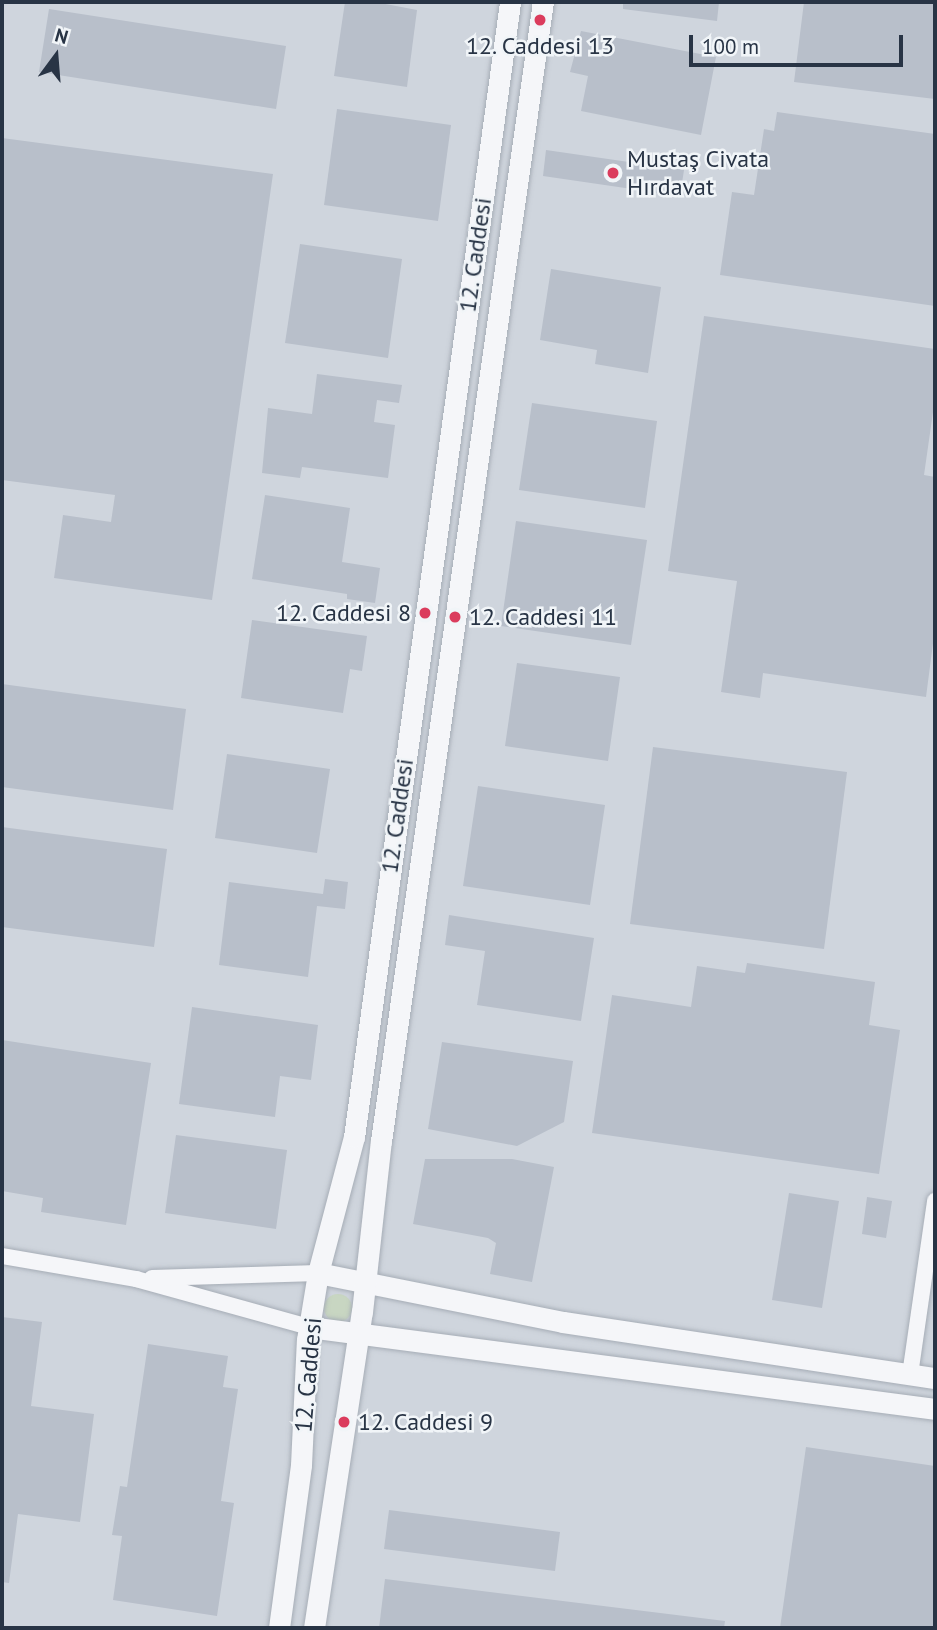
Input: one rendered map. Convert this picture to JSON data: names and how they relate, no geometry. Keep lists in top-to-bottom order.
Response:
{
  "streets": {
    "street": ["12. Caddesi"]
  },
  "places": [
    "12. Caddesi 13",
    "Mustaş Civata Hırdavat",
    "12. Caddesi 8",
    "12. Caddesi 11",
    "12. Caddesi 9"
  ],
  "scale_bar": "100 m",
  "north": "top"
}
